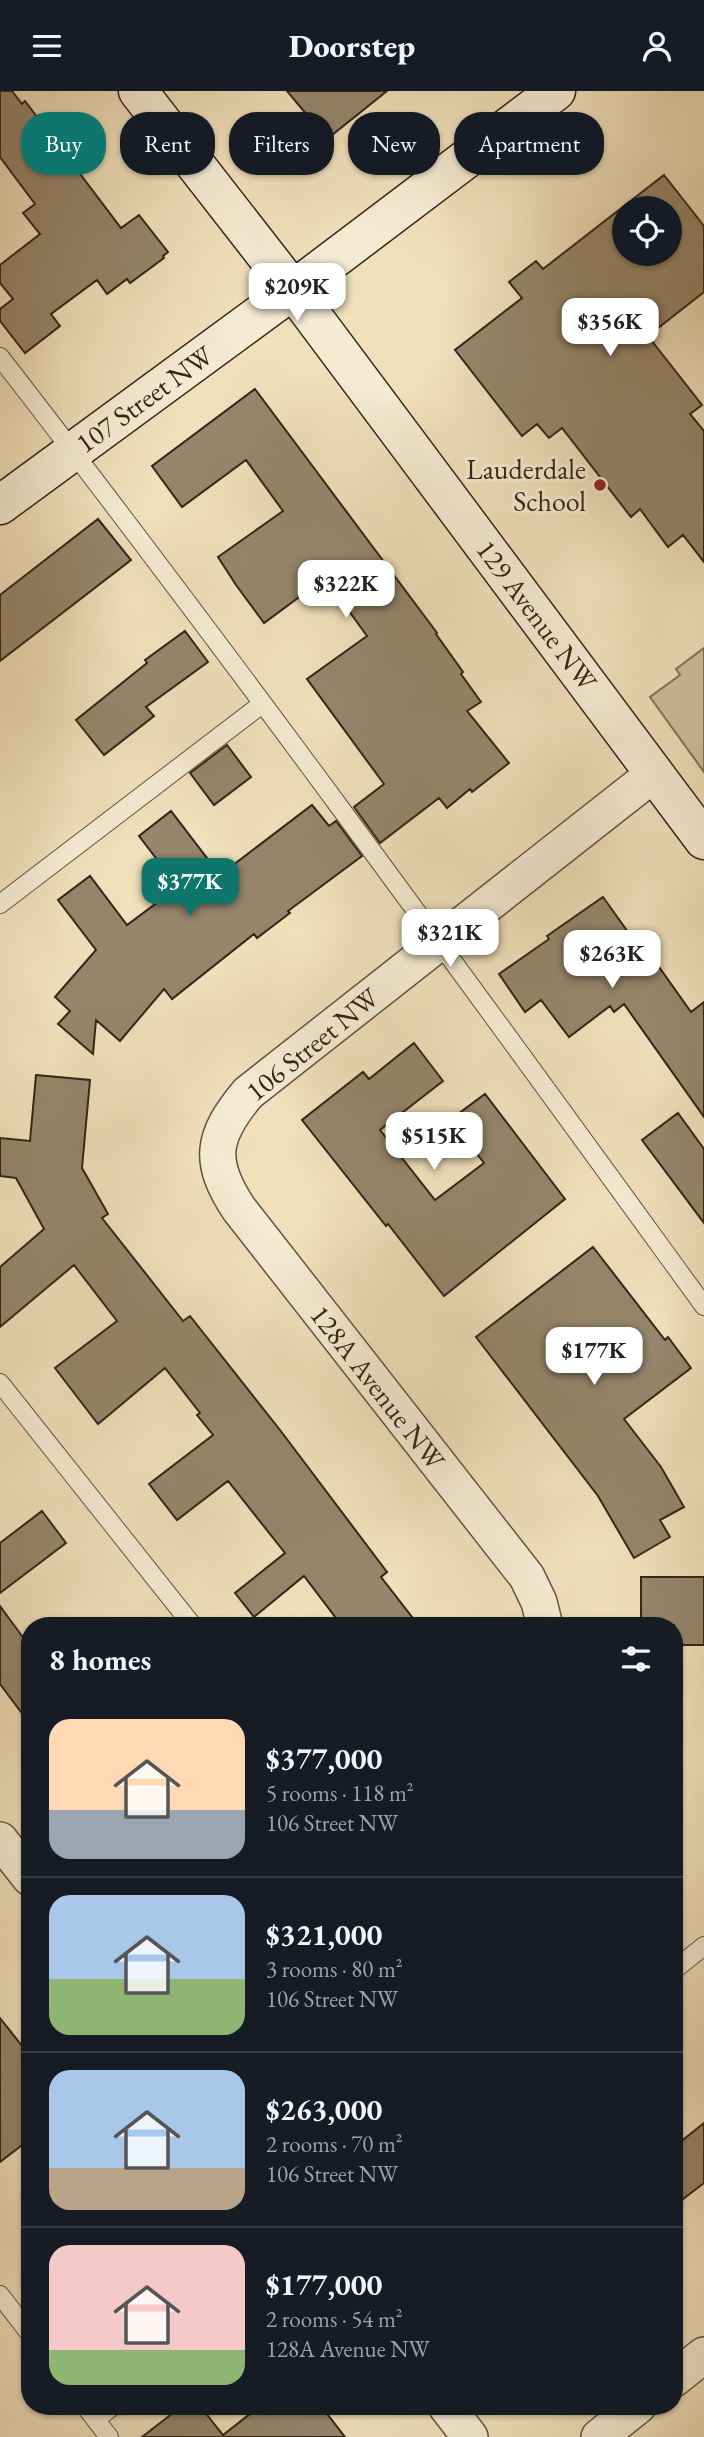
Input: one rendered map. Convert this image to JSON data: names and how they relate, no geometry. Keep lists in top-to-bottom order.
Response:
{
  "streets": {
    "street": [
      "107 Street NW",
      "129 Avenue NW",
      "106 Street NW",
      "128A Avenue NW"
    ]
  },
  "crossings": [
    ["107 Street NW", "129 Avenue NW"],
    ["129 Avenue NW", "106 Street NW"],
    ["106 Street NW", "128A Avenue NW"]
  ],
  "places": ["Lauderdale School"],
  "page": {
    "header": "Doorstep",
    "chip": [
      "Buy",
      "Rent",
      "Filters",
      "New",
      "Apartment"
    ],
    "price": [
      "$209K",
      "$356K",
      "$322K",
      "$377K",
      "$321K",
      "$263K",
      "$515K",
      "$177K"
    ],
    "heading": "8 homes",
    "list": [
      {
        "name": "$377,000",
        "note": "5 rooms · 118 m² · 106 Street NW"
      },
      {
        "name": "$321,000",
        "note": "3 rooms · 80 m² · 106 Street NW"
      },
      {
        "name": "$263,000",
        "note": "2 rooms · 70 m² · 106 Street NW"
      },
      {
        "name": "$177,000",
        "note": "2 rooms · 54 m² · 128A Avenue NW"
      }
    ]
  }
}
